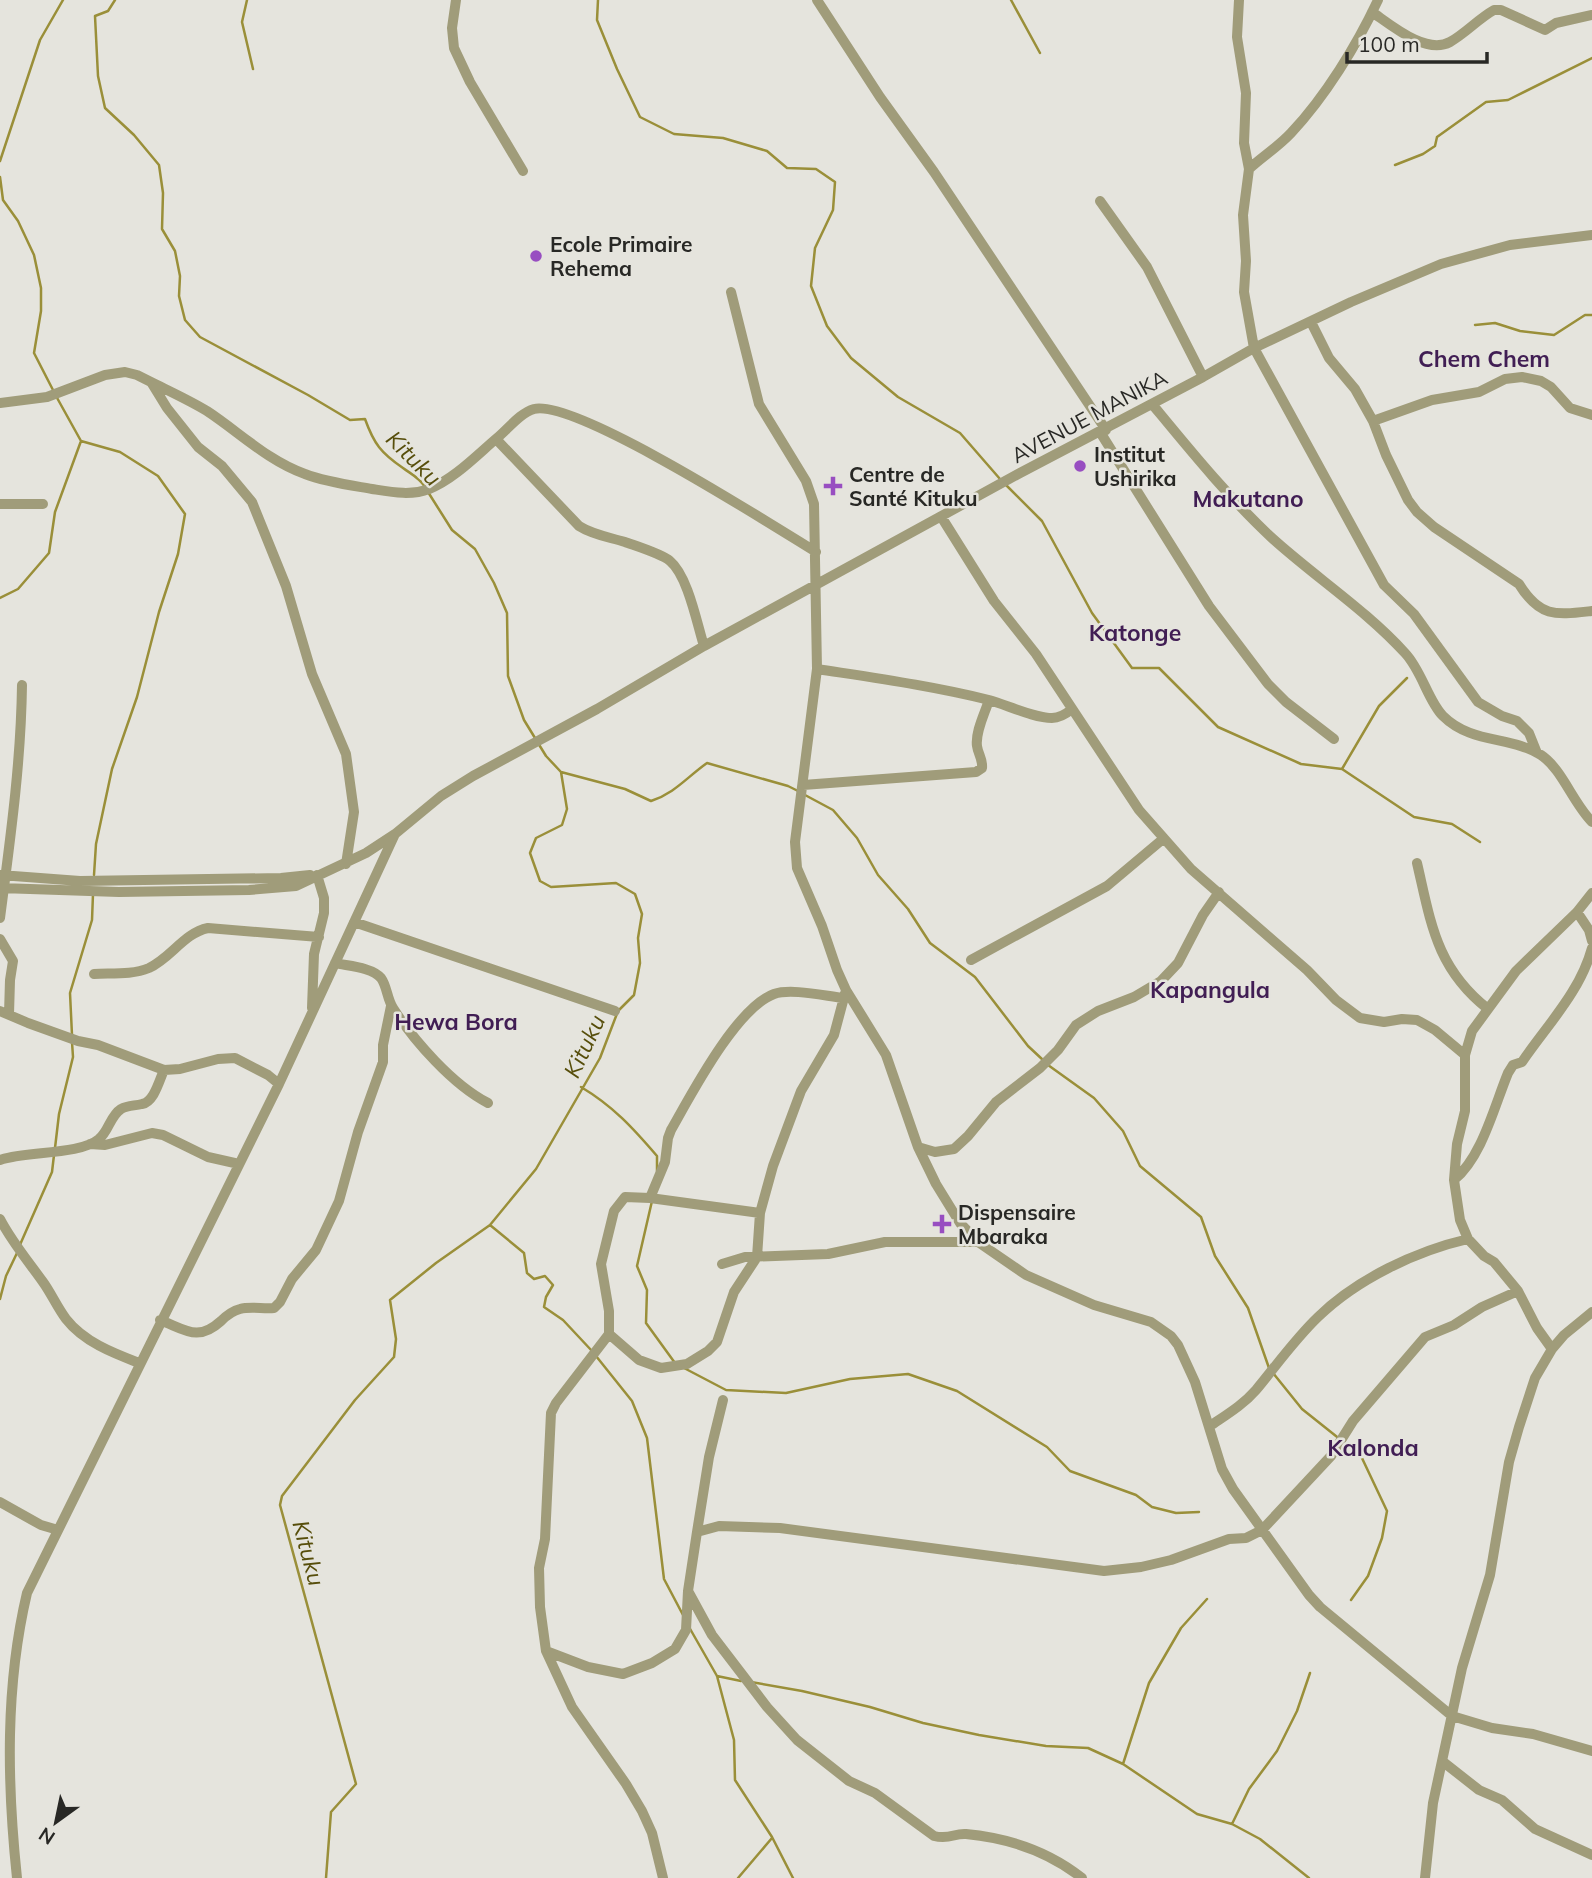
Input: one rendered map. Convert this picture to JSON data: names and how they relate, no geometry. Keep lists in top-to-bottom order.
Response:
{
  "streets": {
    "street": ["AVENUE MANIKA"]
  },
  "districts": [
    "Chem Chem",
    "Makutano",
    "Katonge",
    "Kapangula",
    "Hewa Bora",
    "Kalonda"
  ],
  "water": ["Kituku"],
  "places": {
    "other": ["Ecole Primaire Rehema", "Institut Ushirika"],
    "health": ["Centre de Santé Kituku", "Dispensaire Mbaraka"]
  },
  "scale_bar": "100 m",
  "north": "bottom left"
}
